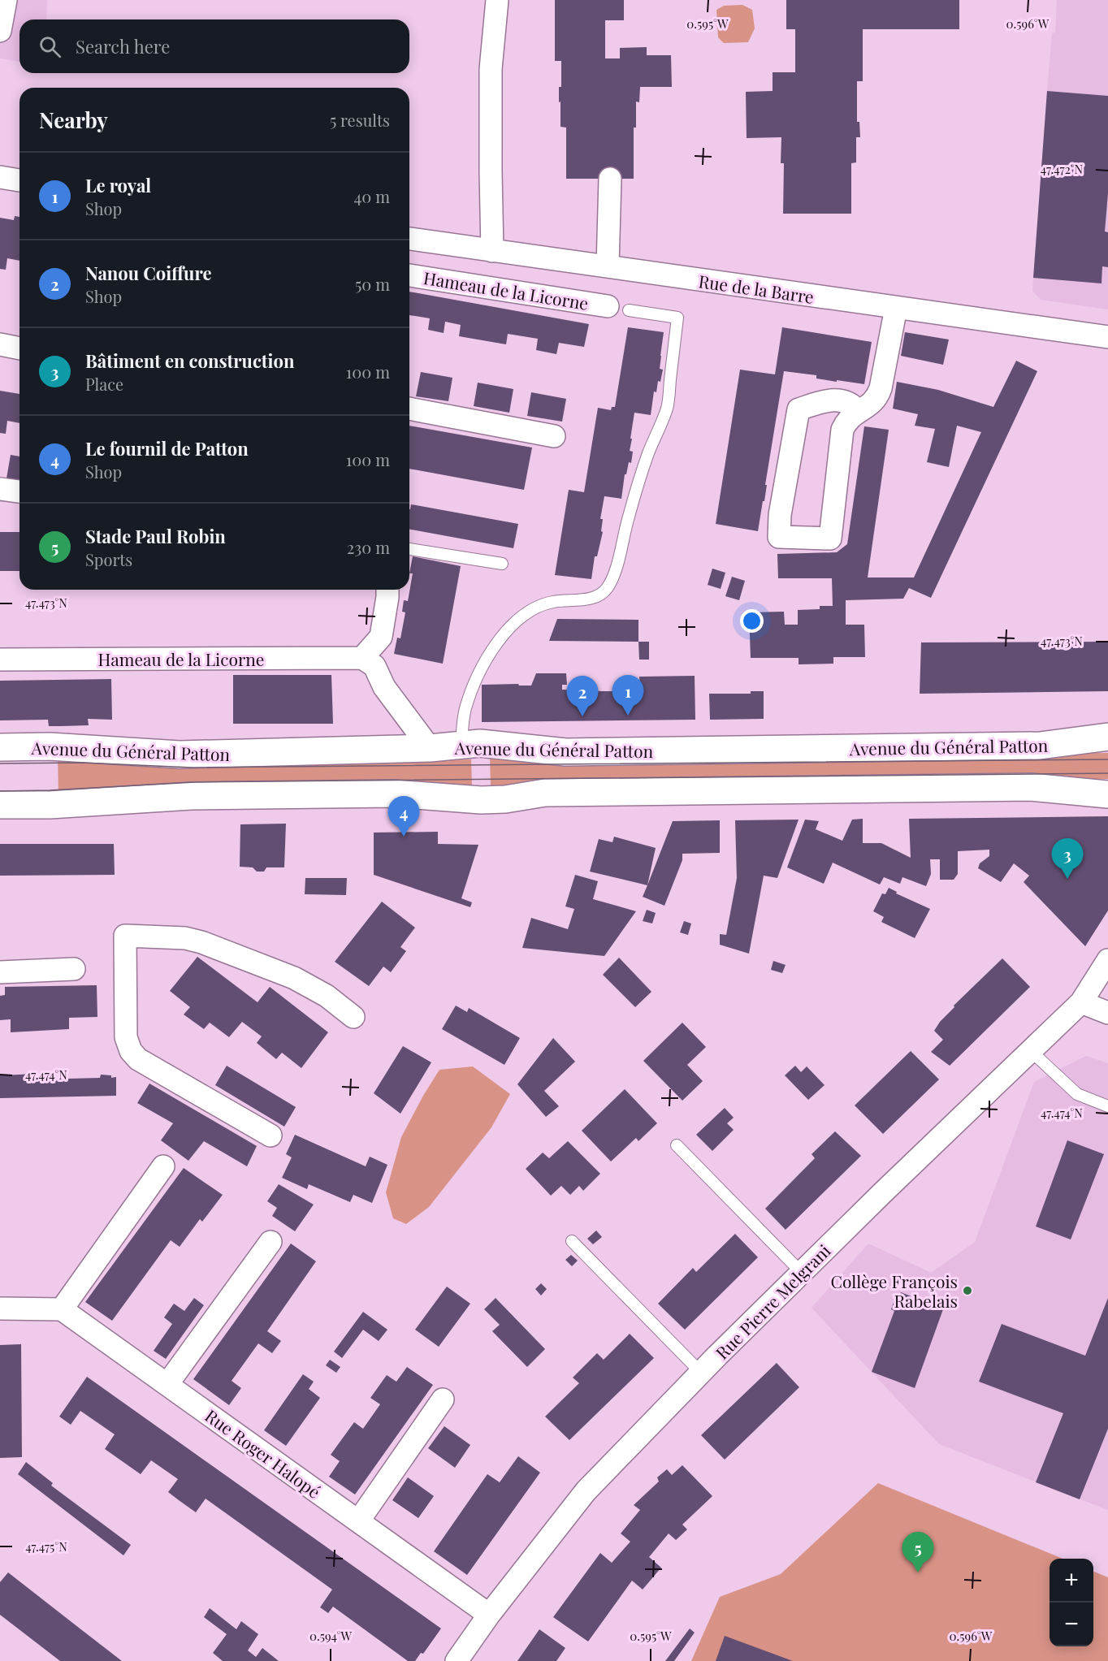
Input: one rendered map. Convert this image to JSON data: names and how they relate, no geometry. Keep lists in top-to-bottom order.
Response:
{
  "streets": {
    "street": [
      "Rue de la Barre",
      "Hameau de la Licorne",
      "Avenue du Général Patton",
      "Rue Pierre Melgrani",
      "Rue Roger Halopé"
    ]
  },
  "crossings": [
    ["Rue Pierre Melgrani", "Rue Roger Halopé"]
  ],
  "places": ["Collège François Rabelais"],
  "page": {
    "search": "Search here",
    "heading": ["Nearby", "5 results"],
    "list": [
      {
        "mark": "1",
        "name": "Le royal",
        "note": "Shop",
        "value": "40 m"
      },
      {
        "mark": "2",
        "name": "Nanou Coiffure",
        "note": "Shop",
        "value": "50 m"
      },
      {
        "mark": "3",
        "name": "Bâtiment en construction",
        "note": "Place",
        "value": "100 m"
      },
      {
        "mark": "4",
        "name": "Le fournil de Patton",
        "note": "Shop",
        "value": "100 m"
      },
      {
        "mark": "5",
        "name": "Stade Paul Robin",
        "note": "Sports",
        "value": "230 m"
      }
    ],
    "pins": [
      "1",
      "2",
      "4",
      "3",
      "5"
    ],
    "map_buttons": ["+", "−"]
  },
  "coordinates": [
    "0.595°W",
    "0.596°W",
    "47.472°N",
    "47.473°N",
    "47.474°N",
    "47.475°N",
    "0.594°W"
  ]
}
